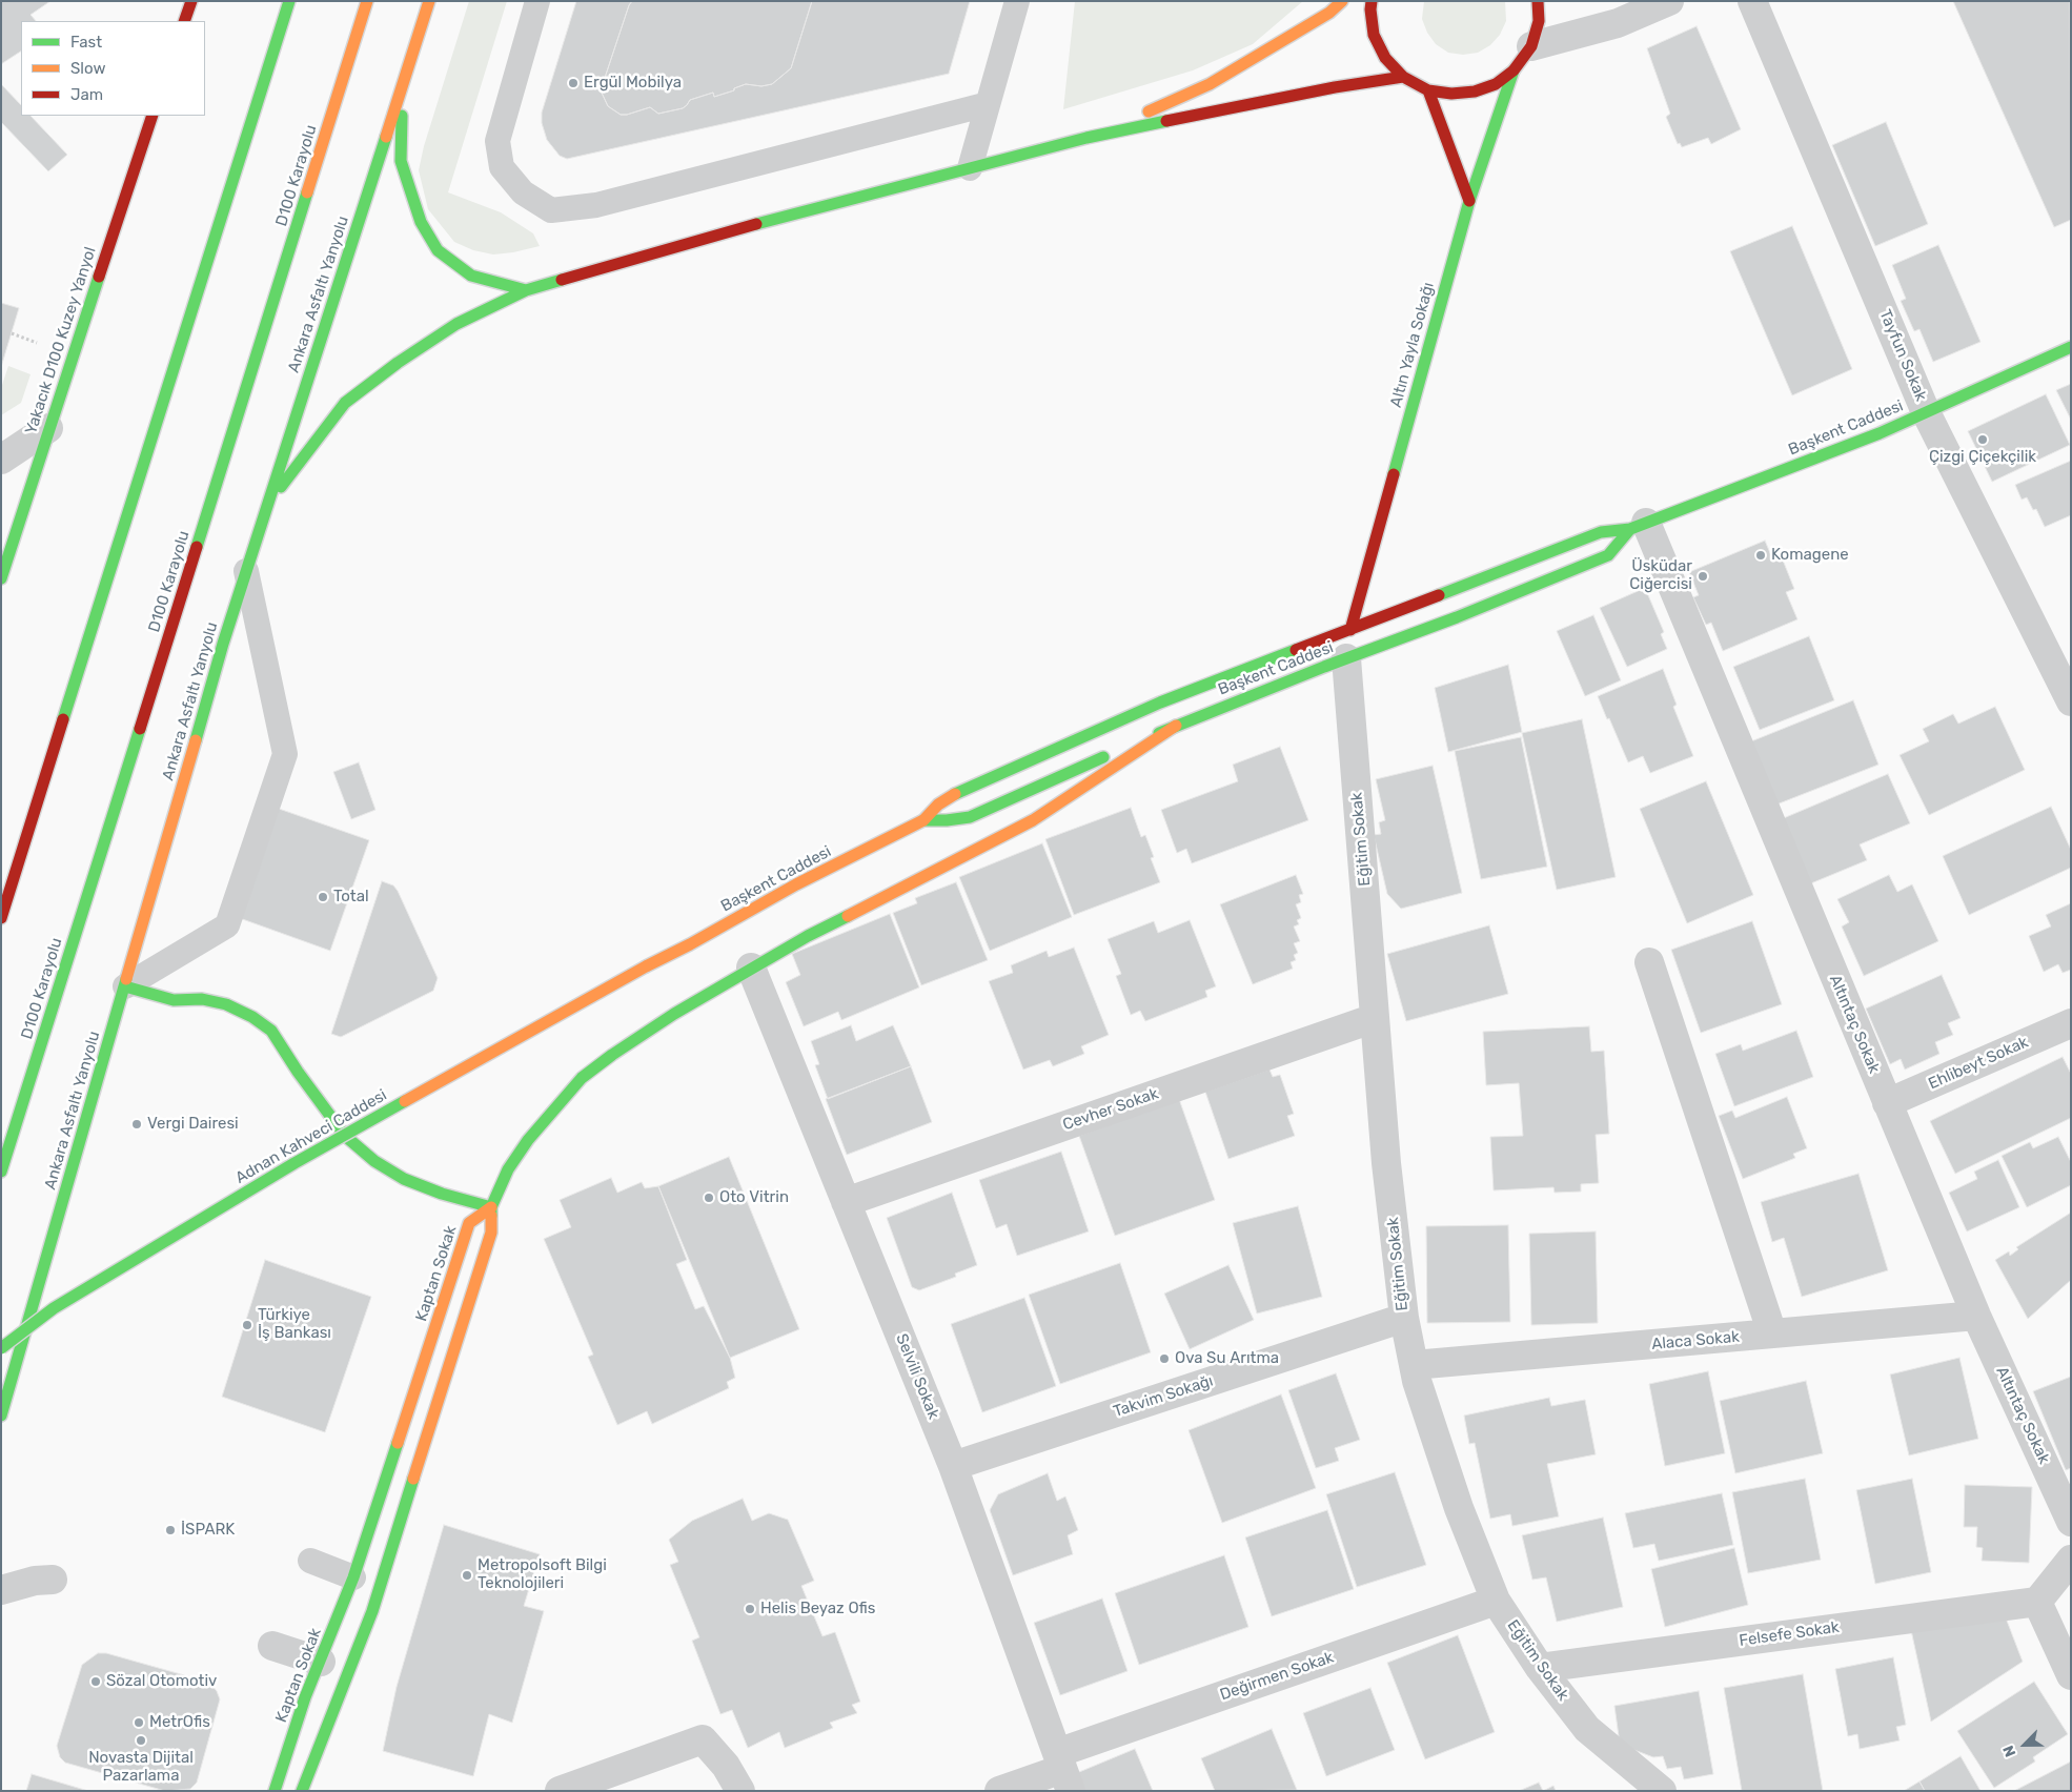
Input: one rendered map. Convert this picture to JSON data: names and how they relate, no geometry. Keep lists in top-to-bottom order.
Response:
{
  "streets": {
    "main road": [
      "D100 Karayolu",
      "Ankara Asfaltı Yanyolu",
      "Yakacık D100 Kuzey Yanyol",
      "Altın Yayla Sokağı",
      "Başkent Caddesi",
      "Adnan Kahveci Caddesi",
      "Kaptan Sokak"
    ],
    "street": [
      "Tayfun Sokak",
      "Eğitim Sokak",
      "Altıntaç Sokak",
      "Ehlibeyt Sokak",
      "Cevher Sokak",
      "Alaca Sokak",
      "Selvili Sokak",
      "Takvim Sokağı",
      "Felsefe Sokak",
      "Değirmen Sokak"
    ]
  },
  "crossings": [
    ["Altın Yayla Sokağı", "Başkent Caddesi"],
    ["Tayfun Sokak", "Başkent Caddesi"],
    ["Başkent Caddesi", "Eğitim Sokak"],
    ["Başkent Caddesi", "Altıntaç Sokak"],
    ["Başkent Caddesi", "Adnan Kahveci Caddesi"],
    ["Eğitim Sokak", "Cevher Sokak"],
    ["Eğitim Sokak", "Alaca Sokak"],
    ["Eğitim Sokak", "Takvim Sokağı"],
    ["Eğitim Sokak", "Felsefe Sokak"],
    ["Eğitim Sokak", "Değirmen Sokak"],
    ["Altıntaç Sokak", "Ehlibeyt Sokak"],
    ["Altıntaç Sokak", "Alaca Sokak"],
    ["Cevher Sokak", "Selvili Sokak"],
    ["Selvili Sokak", "Takvim Sokağı"],
    ["Selvili Sokak", "Değirmen Sokak"]
  ],
  "places": [
    "Ergül Mobilya",
    "Çizgi Çiçekçilik",
    "Komagene",
    "Üsküdar Ciğercisi",
    "Total",
    "Vergi Dairesi",
    "Oto Vitrin",
    "Türkiye İş Bankası",
    "Ova Su Arıtma",
    "İSPARK",
    "Metropolsoft Bilgi Teknolojileri",
    "Helis Beyaz Ofis",
    "Sözal Otomotiv",
    "MetrOfis",
    "Novasta Dijital Pazarlama"
  ],
  "legend": ["Fast", "Slow", "Jam"],
  "north": "bottom left"
}
